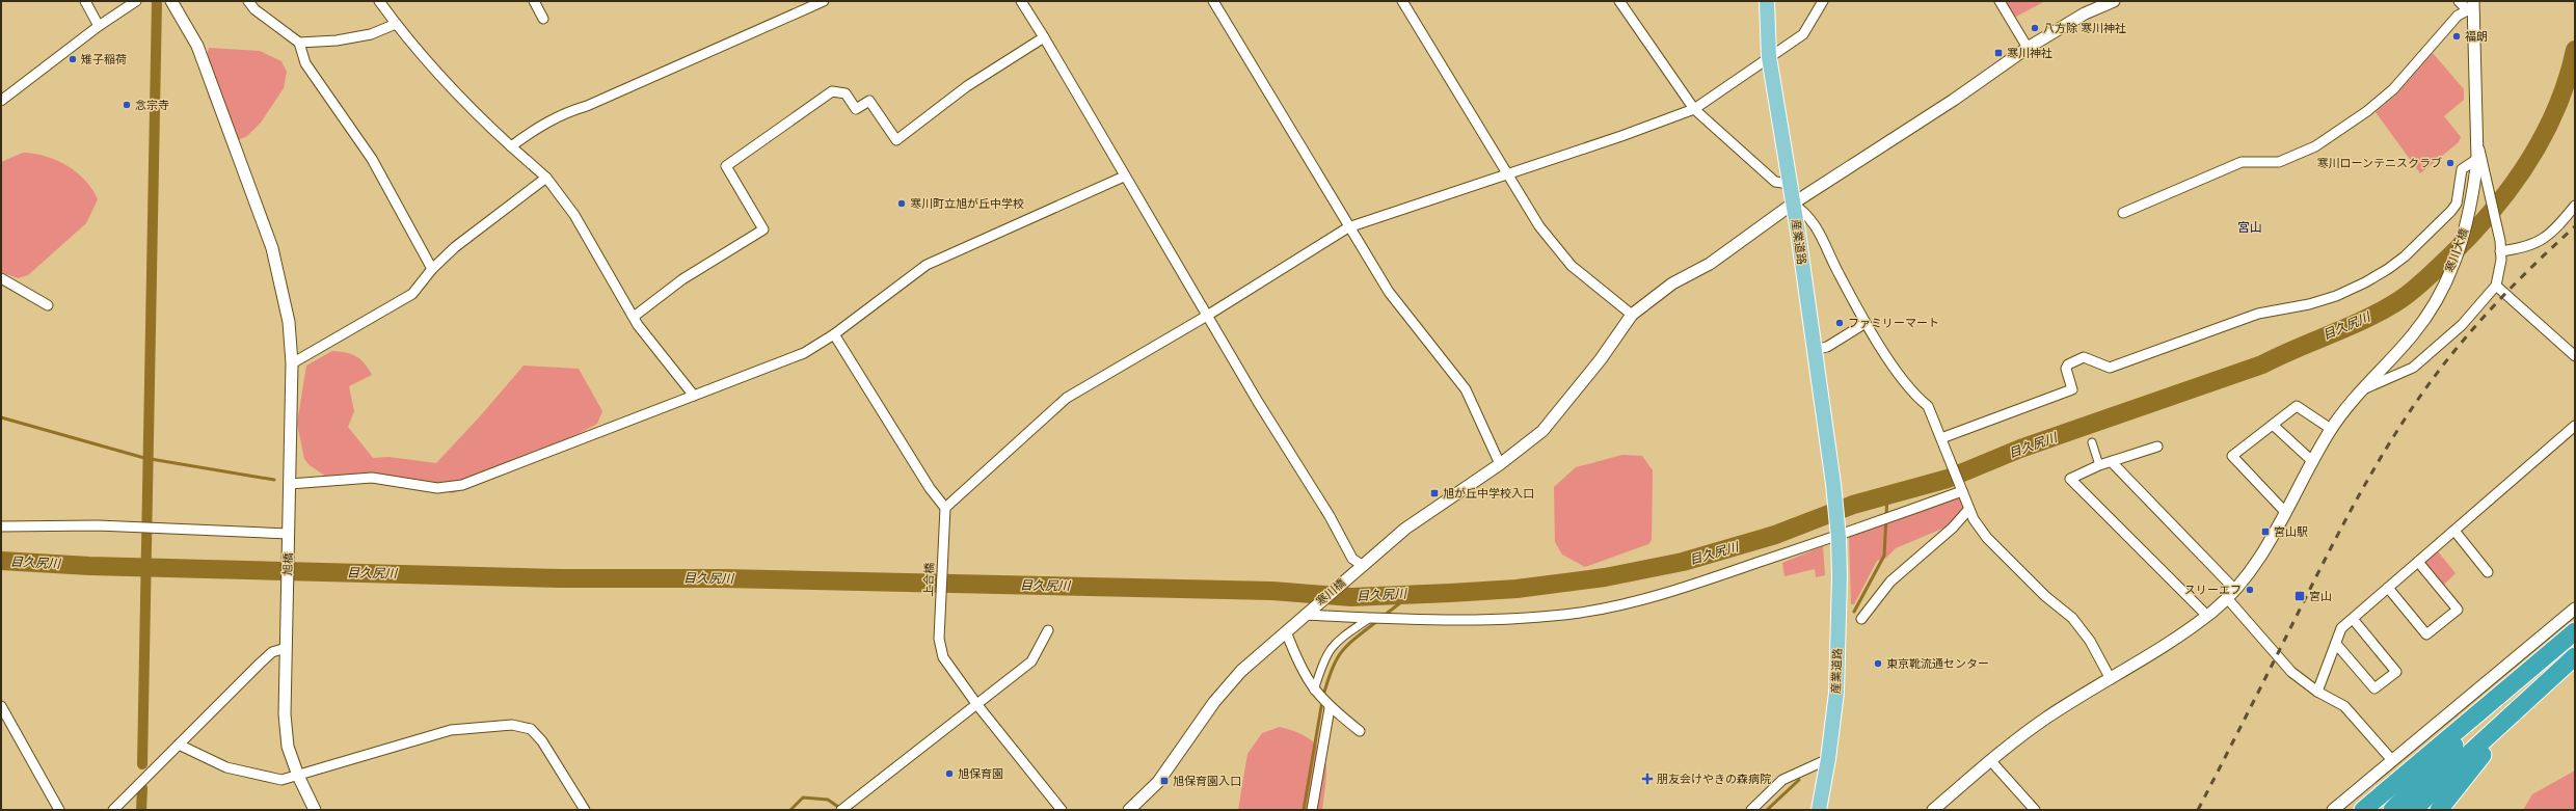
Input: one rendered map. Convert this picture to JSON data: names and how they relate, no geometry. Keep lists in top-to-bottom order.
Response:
{
  "streets": {
    "main road": ["産業道路"],
    "street": [
      "寒川大橋",
      "旭橋",
      "上合橋",
      "寒川橋"
    ]
  },
  "crossings": [
    ["産業道路", "寒川橋"]
  ],
  "districts": ["宮山"],
  "water": ["目久尻川"],
  "places": {
    "other": [
      "八方除 寒川神社",
      "福朗",
      "雉子稲荷",
      "念宗寺",
      "寒川ローンテニスクラブ",
      "寒川町立旭が丘中学校",
      "ファミリーマート",
      "スリーエフ",
      "東京靴流通センター",
      "旭保育園"
    ],
    "transit": [
      "寒川神社",
      "旭が丘中学校入口",
      "宮山駅",
      "宮山",
      "旭保育園入口"
    ],
    "health": ["朋友会けやきの森病院"]
  }
}
